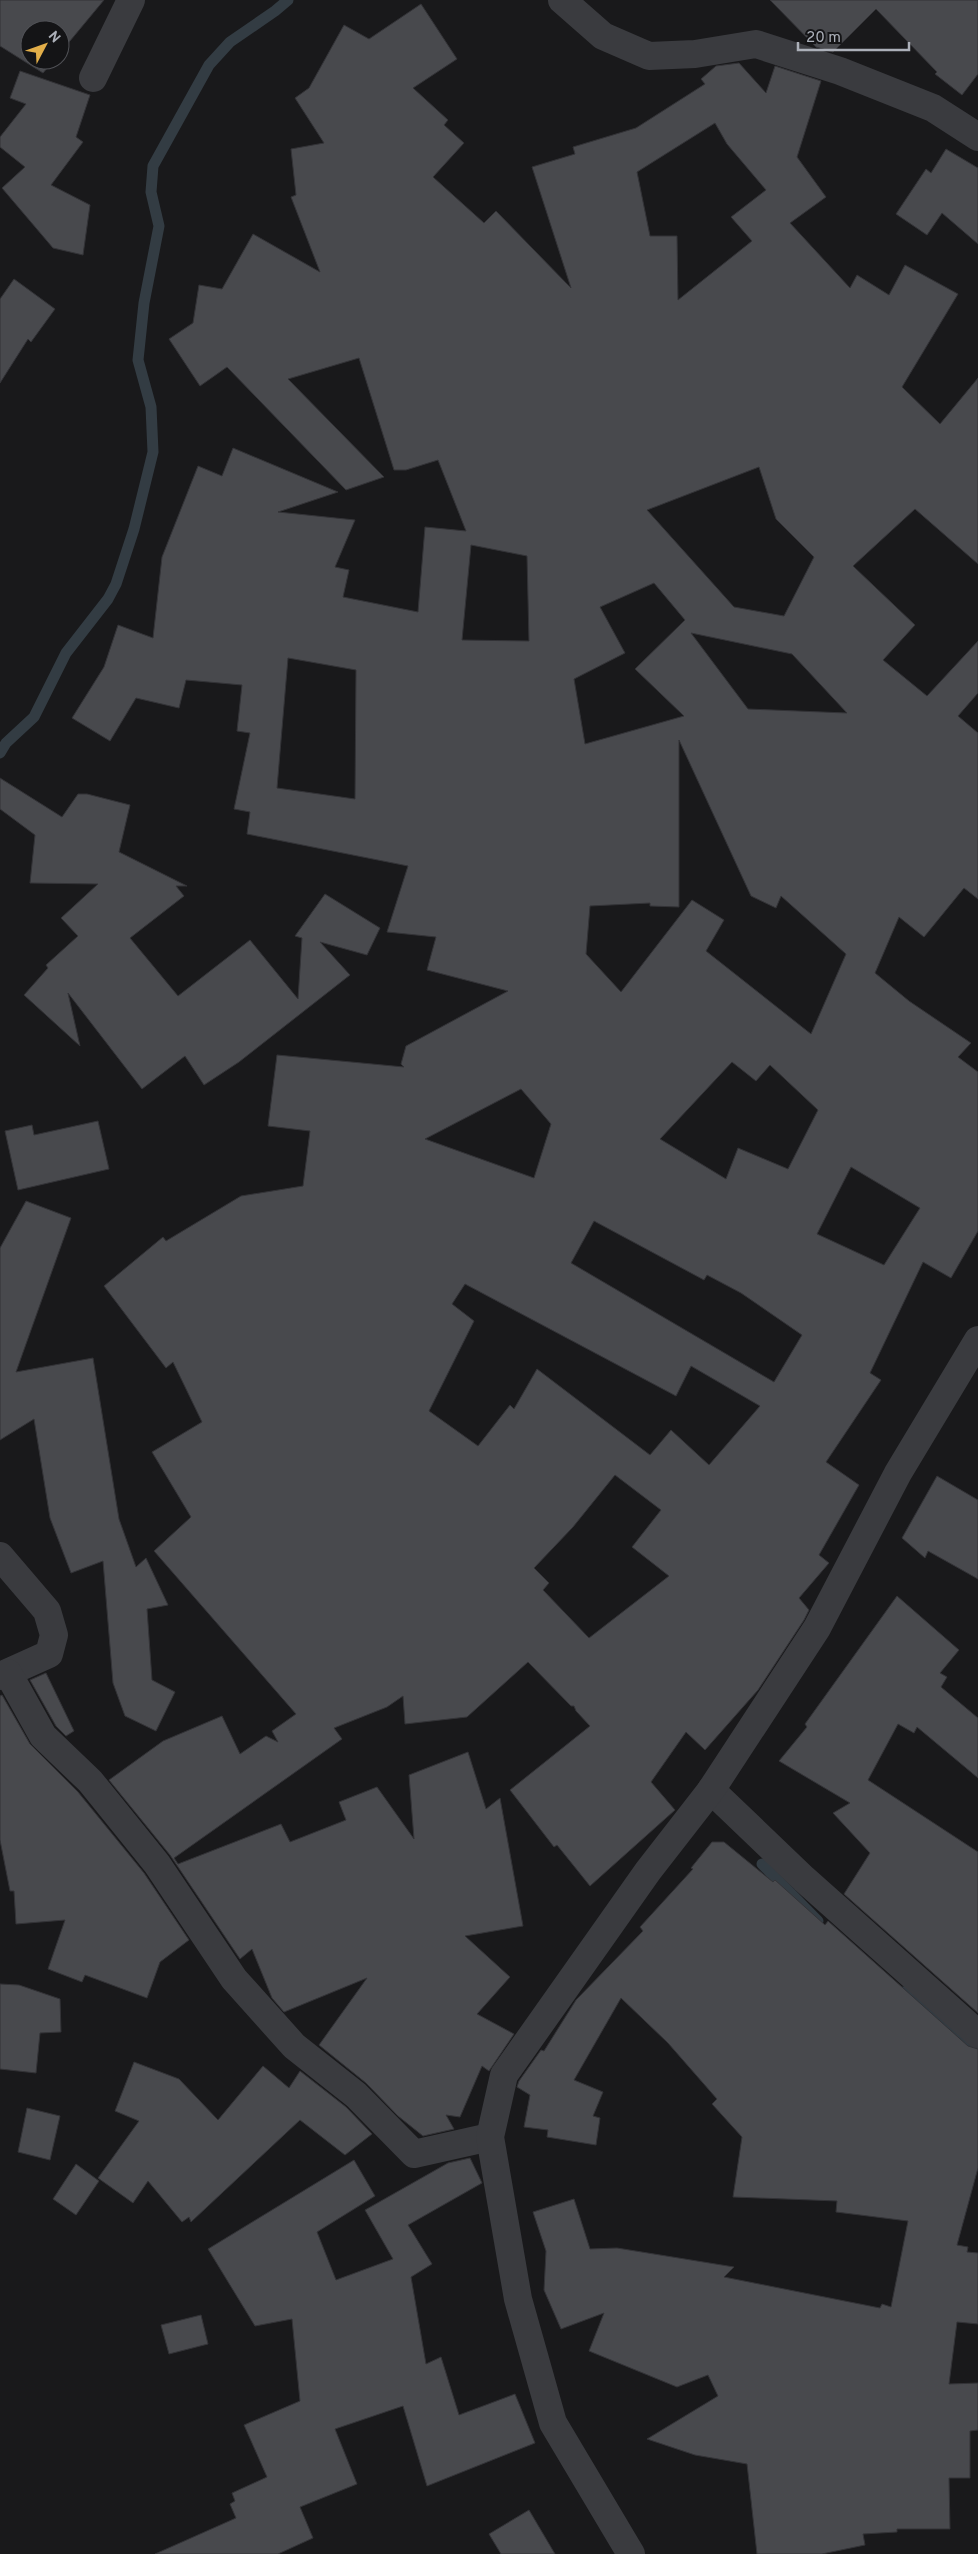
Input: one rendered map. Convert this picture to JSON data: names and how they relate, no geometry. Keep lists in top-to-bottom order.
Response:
{
  "scale_bar": "20 m",
  "north": "top right"
}
